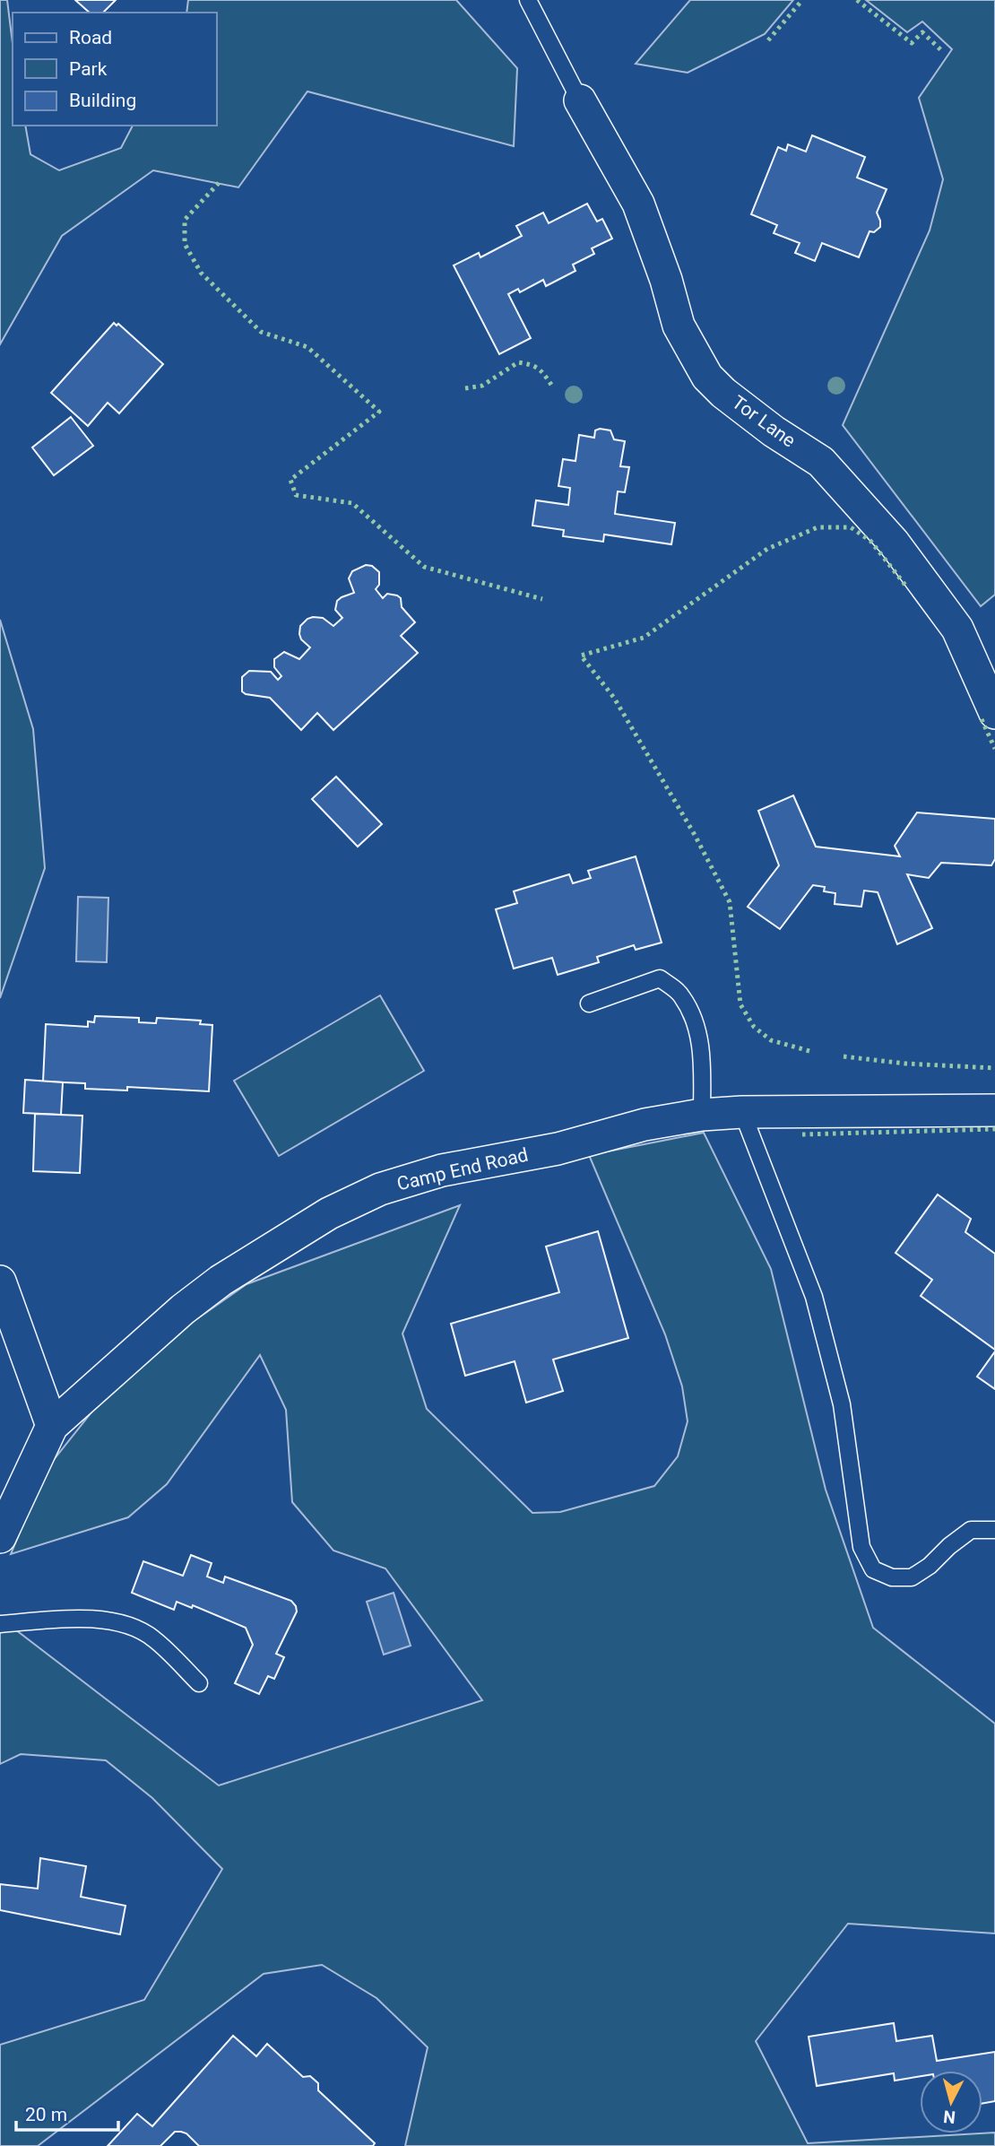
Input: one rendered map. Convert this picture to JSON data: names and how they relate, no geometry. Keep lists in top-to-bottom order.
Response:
{
  "streets": {
    "street": ["Tor Lane", "Camp End Road"]
  },
  "legend": ["Road", "Park", "Building"],
  "scale_bar": "20 m",
  "north": "bottom"
}
